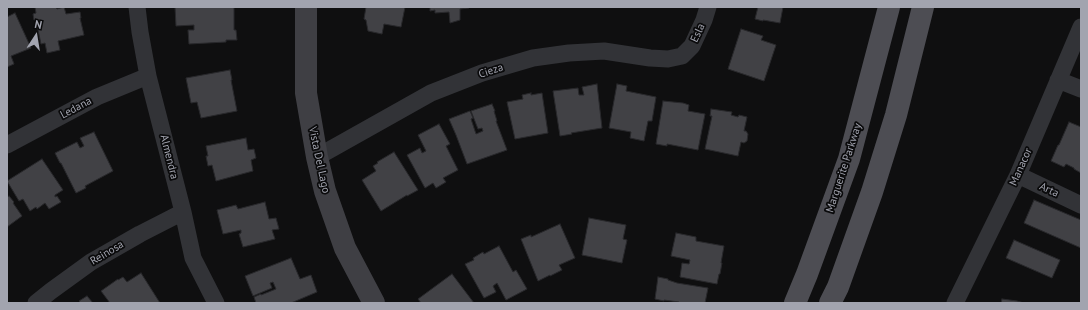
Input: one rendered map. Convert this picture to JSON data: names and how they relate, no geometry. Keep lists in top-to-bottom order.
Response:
{
  "streets": {
    "main road": ["Marguerite Parkway"],
    "street": [
      "Esla",
      "Cieza",
      "Ledana",
      "Almendra",
      "Vista Del Lago",
      "Manacor",
      "Arta",
      "Reinosa"
    ]
  },
  "crossings": [
    ["Esla", "Cieza"],
    ["Cieza", "Vista Del Lago"],
    ["Ledana", "Almendra"],
    ["Almendra", "Reinosa"],
    ["Manacor", "Arta"]
  ],
  "north": "top"
}
